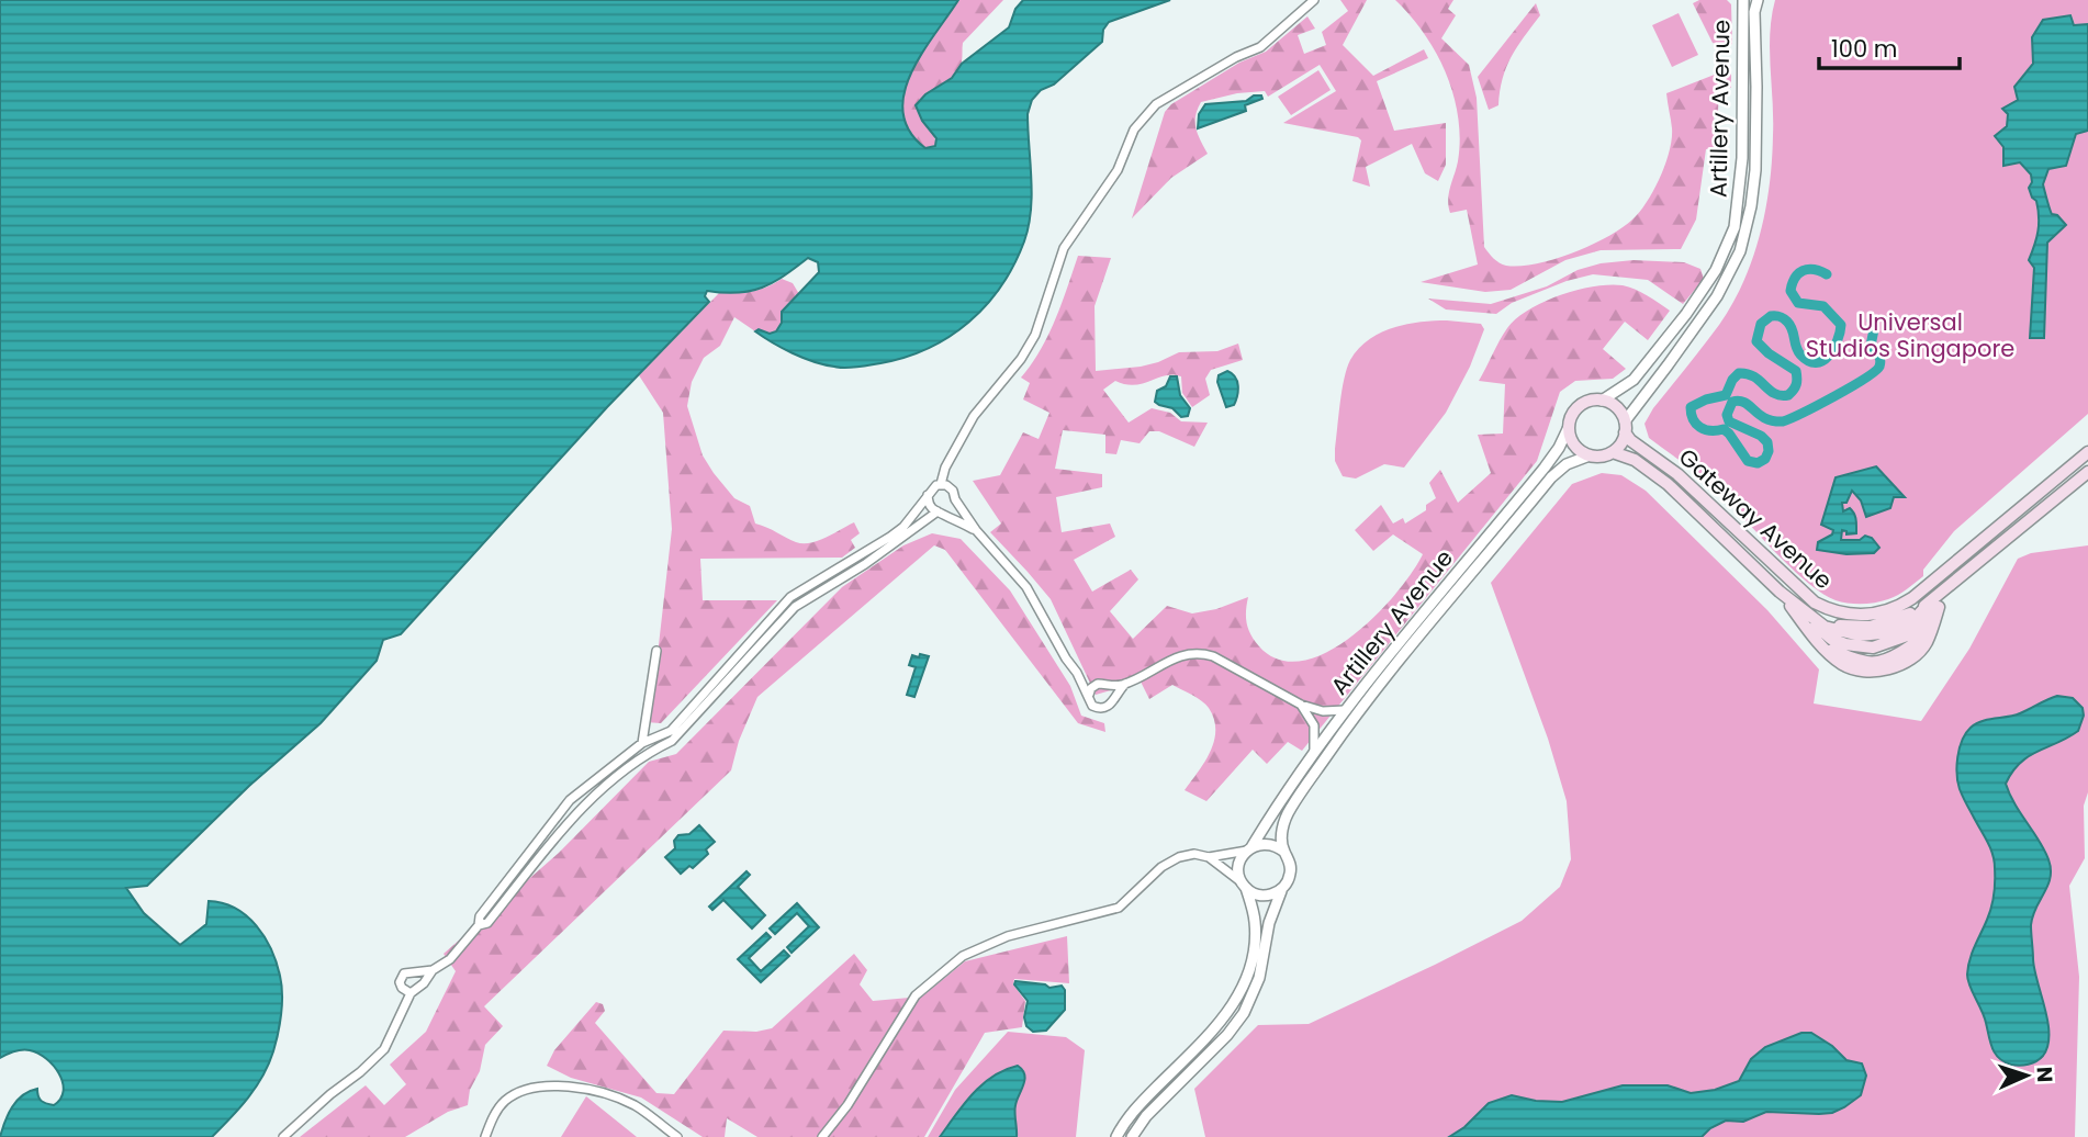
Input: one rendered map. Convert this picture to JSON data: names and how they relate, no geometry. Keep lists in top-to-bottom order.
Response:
{
  "streets": {
    "main road": ["Gateway Avenue"],
    "street": ["Artillery Avenue"]
  },
  "crossings": [
    ["Artillery Avenue", "Gateway Avenue"]
  ],
  "parks": ["Universal Studios Singapore"],
  "scale_bar": "100 m",
  "north": "right"
}
